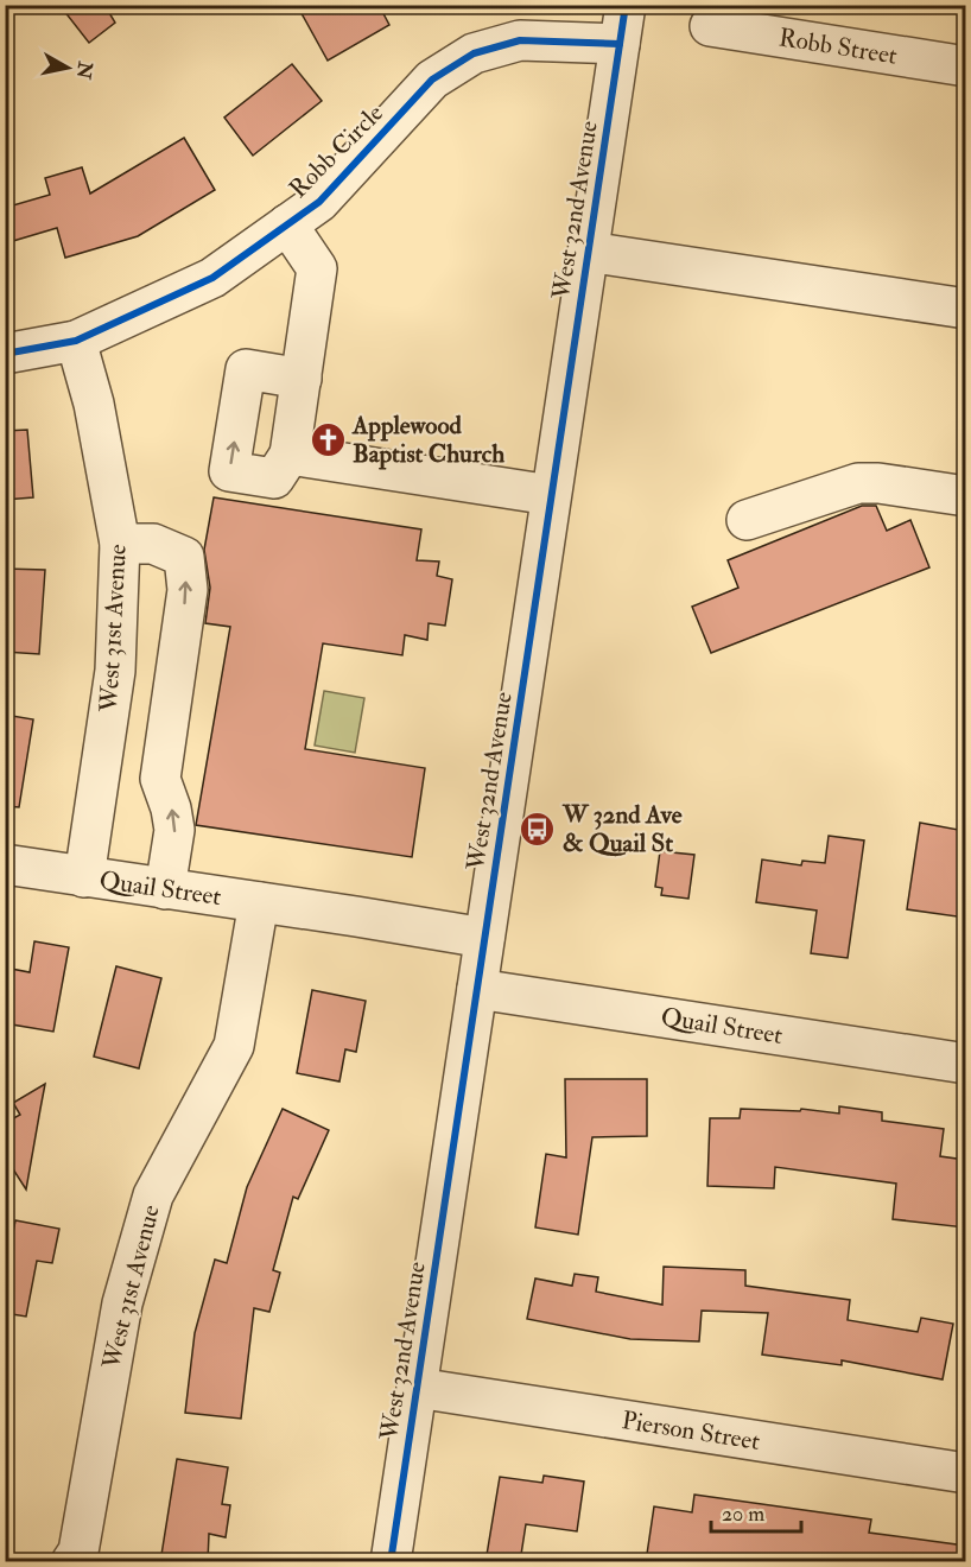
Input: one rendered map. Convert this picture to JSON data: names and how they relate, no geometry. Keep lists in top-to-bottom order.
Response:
{
  "streets": {
    "street": [
      "Robb Street",
      "Robb Circle",
      "West 32nd Avenue",
      "West 31st Avenue",
      "Quail Street",
      "Pierson Street"
    ]
  },
  "crossings": [
    ["Robb Circle", "West 32nd Avenue"],
    ["Robb Circle", "West 31st Avenue"],
    ["West 32nd Avenue", "Quail Street"],
    ["West 32nd Avenue", "Pierson Street"],
    ["West 31st Avenue", "Quail Street"]
  ],
  "places": {
    "church": ["Applewood Baptist Church"],
    "bus stop": ["W 32nd Ave & Quail St"]
  },
  "scale_bar": "20 m",
  "north": "right"
}
